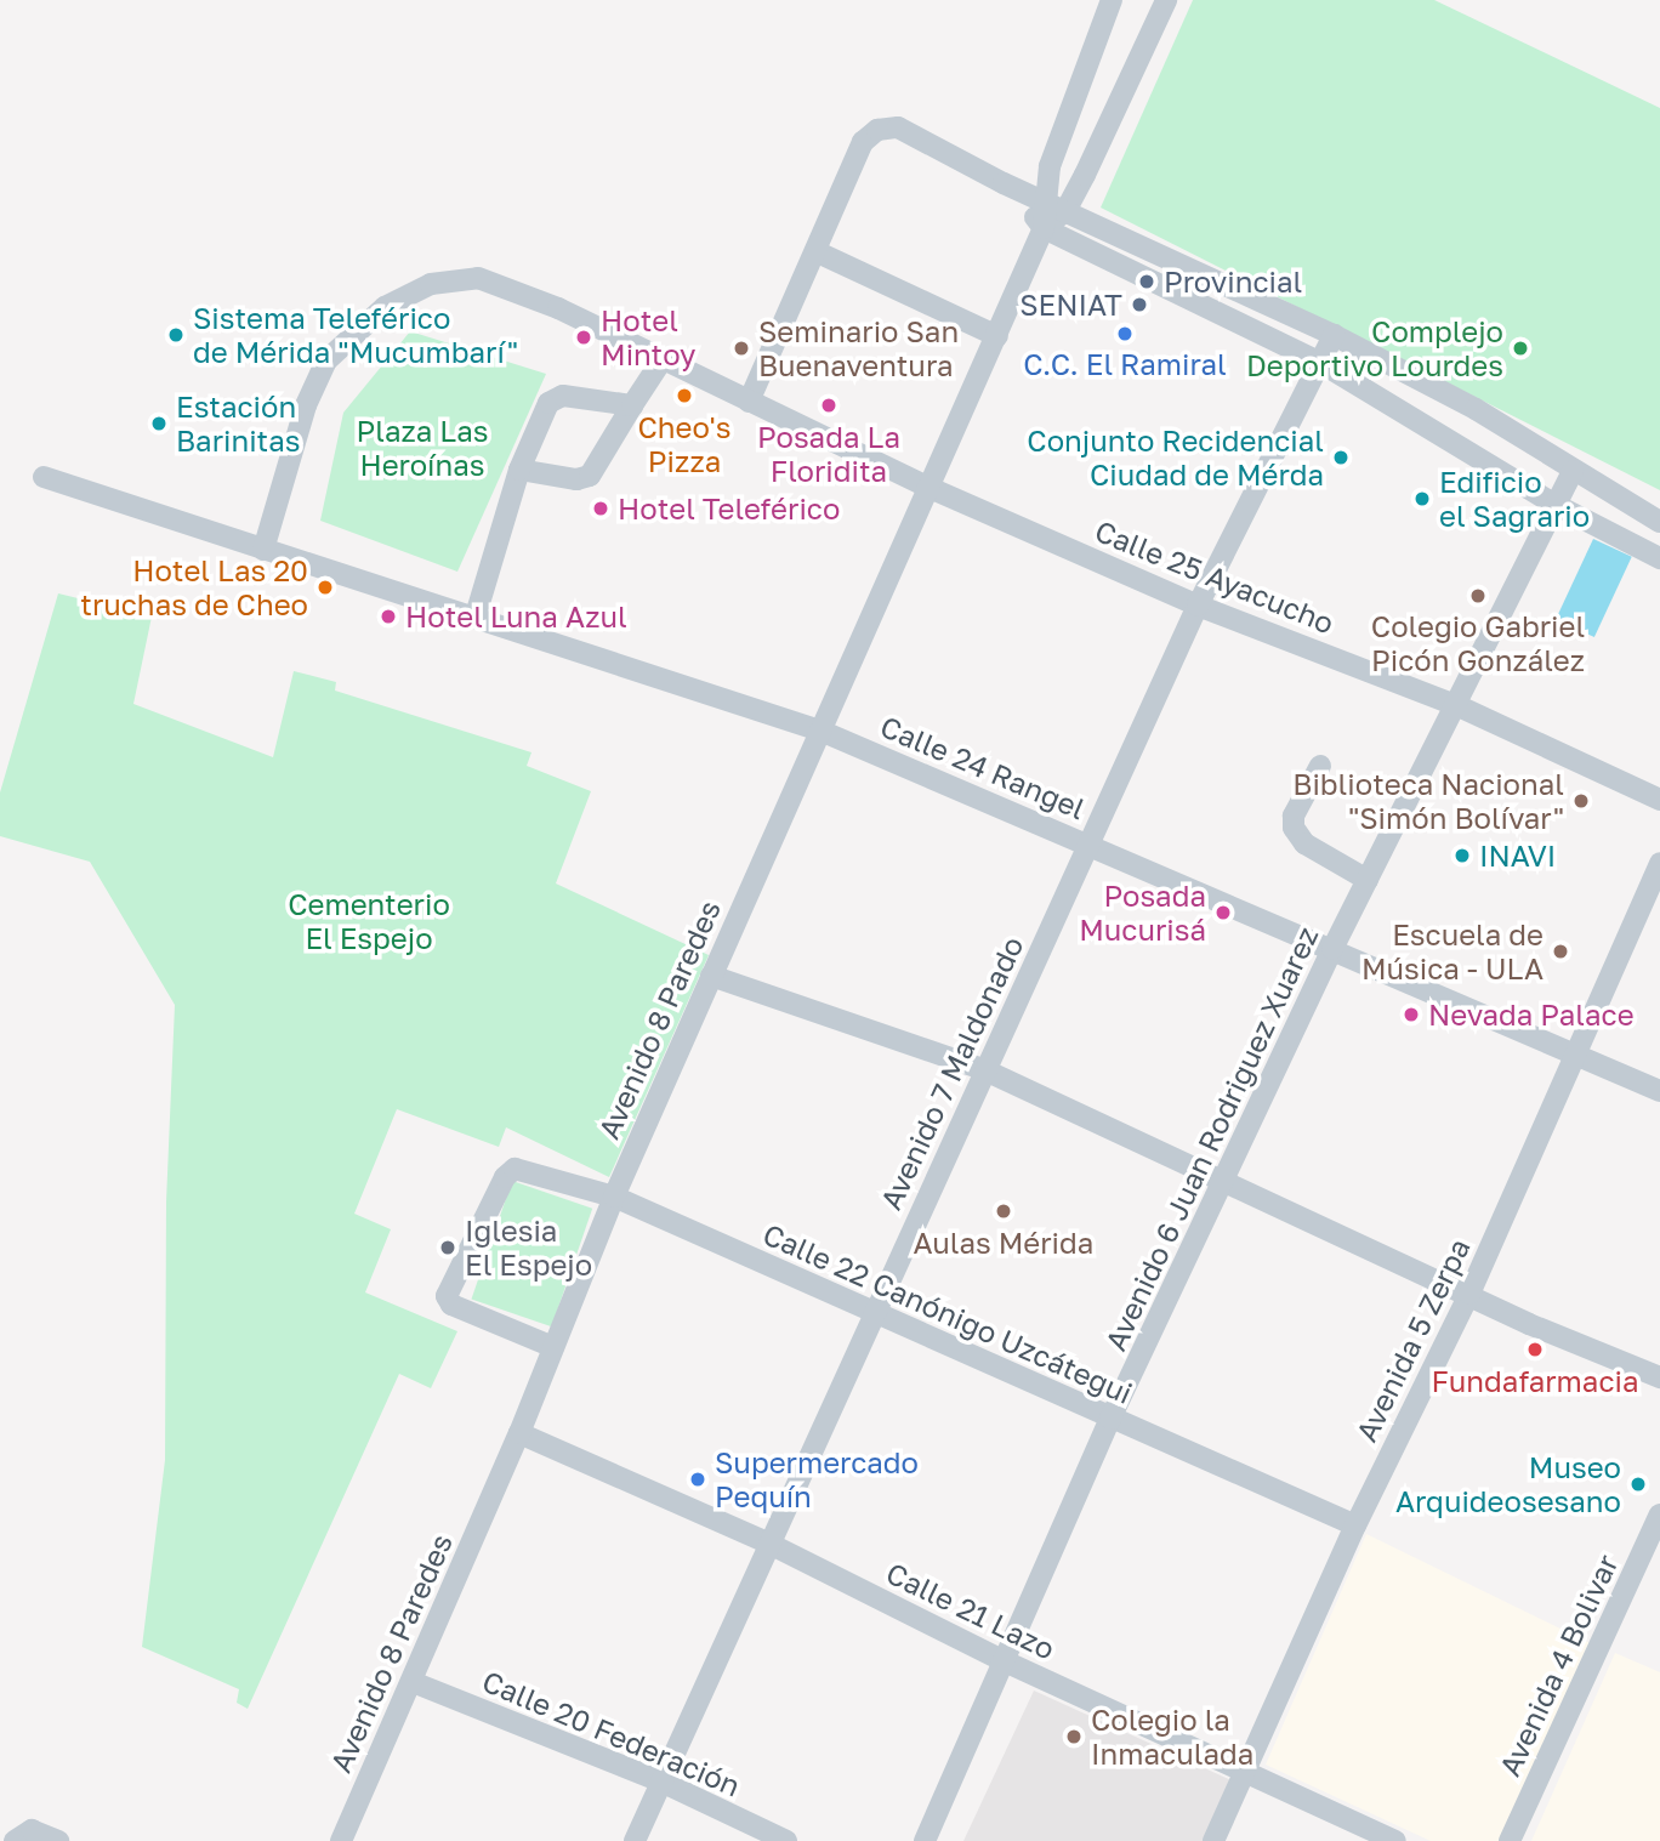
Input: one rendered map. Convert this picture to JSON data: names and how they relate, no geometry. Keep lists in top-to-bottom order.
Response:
{
  "streets": {
    "street": [
      "Calle 25 Ayacucho",
      "Calle 24 Rangel",
      "Avenido 8 Paredes",
      "Avenido 7 Maldonado",
      "Avenido 6 Juan Rodriguez Xuarez",
      "Calle 22 Canónigo Uzcátegui",
      "Avenida 5 Zerpa",
      "Calle 21 Lazo",
      "Avenida 4 Bolivar",
      "Calle 20 Federación"
    ]
  },
  "crossings": [
    ["Calle 25 Ayacucho", "Calle 24 Rangel"],
    ["Calle 25 Ayacucho", "Avenido 8 Paredes"],
    ["Calle 25 Ayacucho", "Avenido 7 Maldonado"],
    ["Calle 25 Ayacucho", "Avenido 6 Juan Rodriguez Xuarez"],
    ["Calle 24 Rangel", "Avenido 8 Paredes"],
    ["Calle 24 Rangel", "Avenido 7 Maldonado"],
    ["Calle 24 Rangel", "Avenido 6 Juan Rodriguez Xuarez"],
    ["Calle 24 Rangel", "Avenida 5 Zerpa"],
    ["Avenido 8 Paredes", "Calle 22 Canónigo Uzcátegui"],
    ["Avenido 8 Paredes", "Calle 21 Lazo"],
    ["Avenido 8 Paredes", "Calle 20 Federación"],
    ["Avenido 7 Maldonado", "Calle 22 Canónigo Uzcátegui"],
    ["Avenido 7 Maldonado", "Calle 21 Lazo"],
    ["Avenido 7 Maldonado", "Calle 20 Federación"],
    ["Avenido 6 Juan Rodriguez Xuarez", "Calle 22 Canónigo Uzcátegui"],
    ["Avenido 6 Juan Rodriguez Xuarez", "Calle 21 Lazo"],
    ["Calle 22 Canónigo Uzcátegui", "Avenida 5 Zerpa"],
    ["Avenida 5 Zerpa", "Calle 21 Lazo"]
  ],
  "parks": ["Plaza Las Heroínas", "Cementerio El Espejo"],
  "places": [
    "Provincial",
    "SENIAT",
    "C.C. El Ramiral",
    "Sistema Teleférico de Mérida \"Mucumbarí\"",
    "Hotel Mintoy",
    "Seminario San Buenaventura",
    "Complejo Deportivo Lourdes",
    "Cheo's Pizza",
    "Posada La Floridita",
    "Estación Barinitas",
    "Conjunto Recidencial Ciudad de Mérda",
    "Edificio el Sagrario",
    "Hotel Teleférico",
    "Hotel Las 20 truchas de Cheo",
    "Colegio Gabriel Picón González",
    "Hotel Luna Azul",
    "Biblioteca Nacional \"Simón Bolívar\"",
    "INAVI",
    "Posada Mucurisá",
    "Escuela de Música - ULA",
    "Nevada Palace",
    "Aulas Mérida",
    "Iglesia El Espejo",
    "Fundafarmacia",
    "Supermercado Pequín",
    "Museo Arquideosesano",
    "Colegio la Inmaculada"
  ]
}
